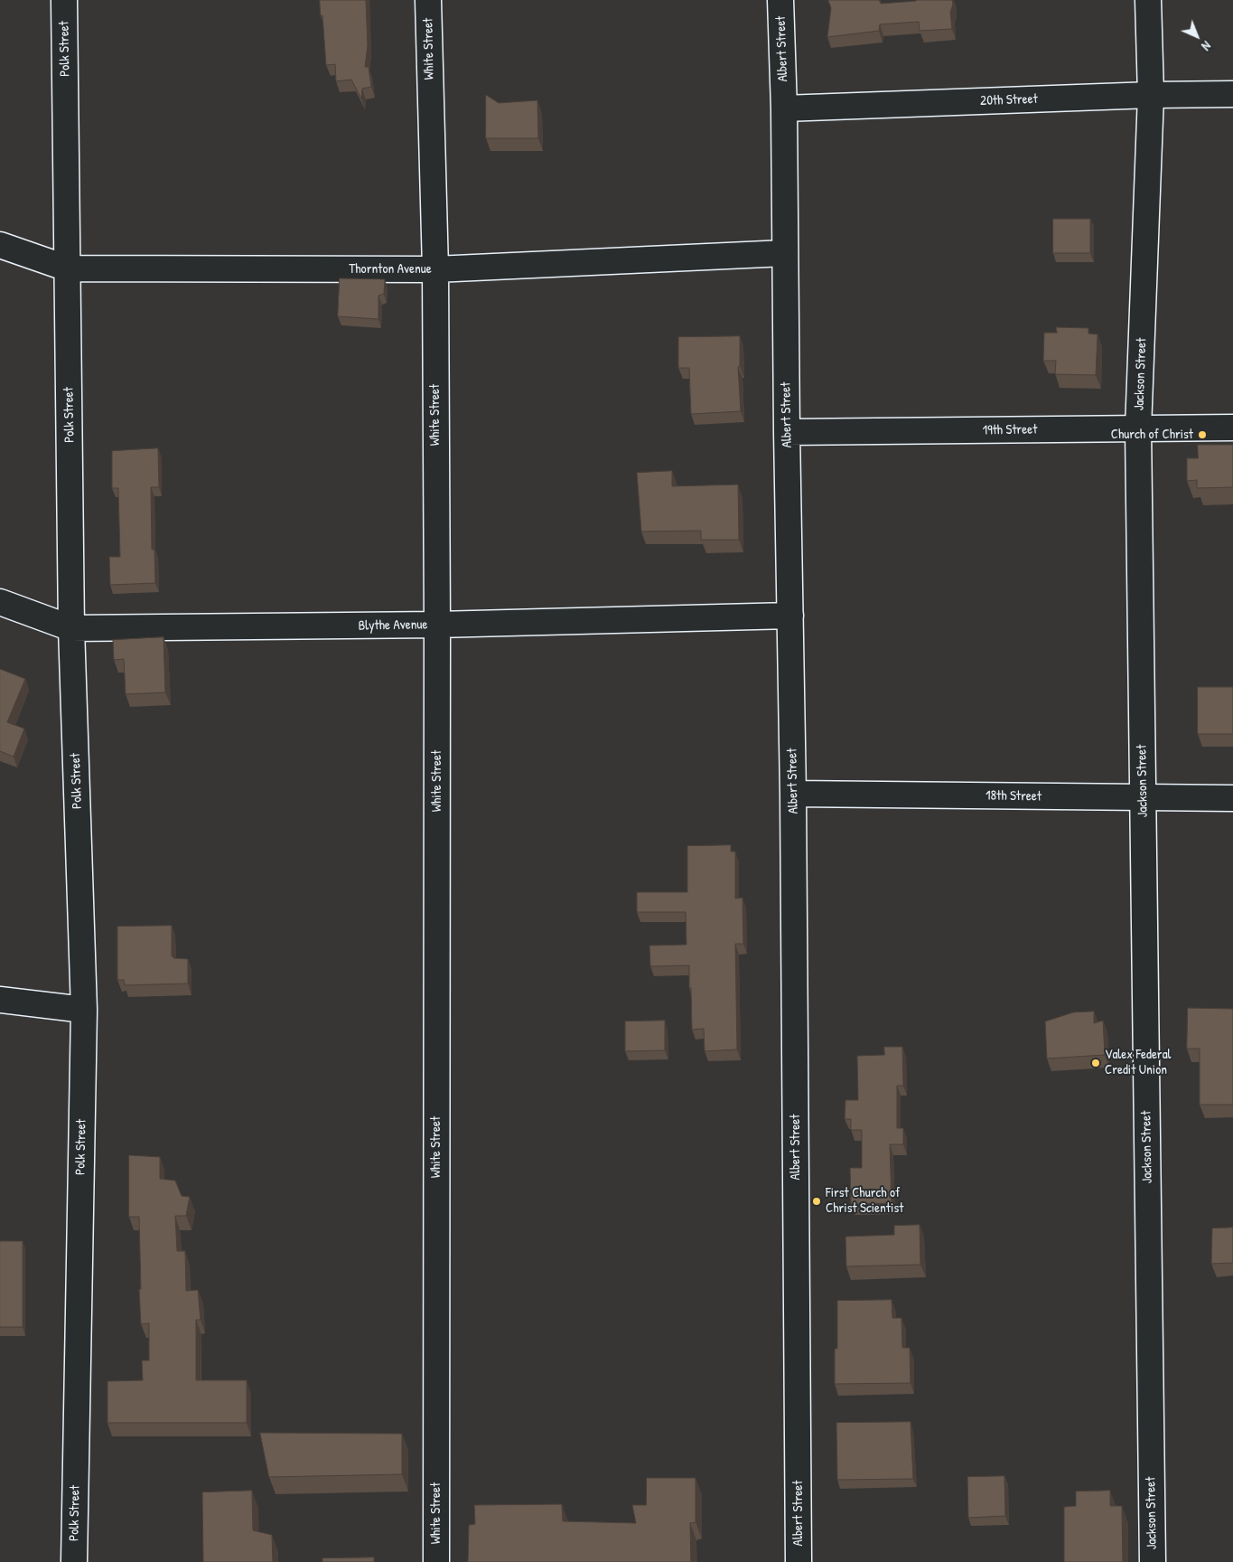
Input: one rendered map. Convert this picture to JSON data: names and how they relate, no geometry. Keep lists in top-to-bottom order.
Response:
{
  "streets": {
    "street": [
      "Polk Street",
      "White Street",
      "Albert Street",
      "20th Street",
      "Thornton Avenue",
      "Jackson Street",
      "19th Street",
      "Blythe Avenue",
      "18th Street"
    ]
  },
  "crossings": [
    ["Polk Street", "Thornton Avenue"],
    ["Polk Street", "Blythe Avenue"],
    ["White Street", "Thornton Avenue"],
    ["White Street", "Blythe Avenue"],
    ["Albert Street", "20th Street"],
    ["Albert Street", "Thornton Avenue"],
    ["Albert Street", "19th Street"],
    ["Albert Street", "Blythe Avenue"],
    ["Albert Street", "18th Street"],
    ["20th Street", "Jackson Street"],
    ["Jackson Street", "19th Street"],
    ["Jackson Street", "18th Street"]
  ],
  "places": ["Church of Christ", "Valex Federal Credit Union", "First Church of Christ Scientist"],
  "north": "bottom right"
}
